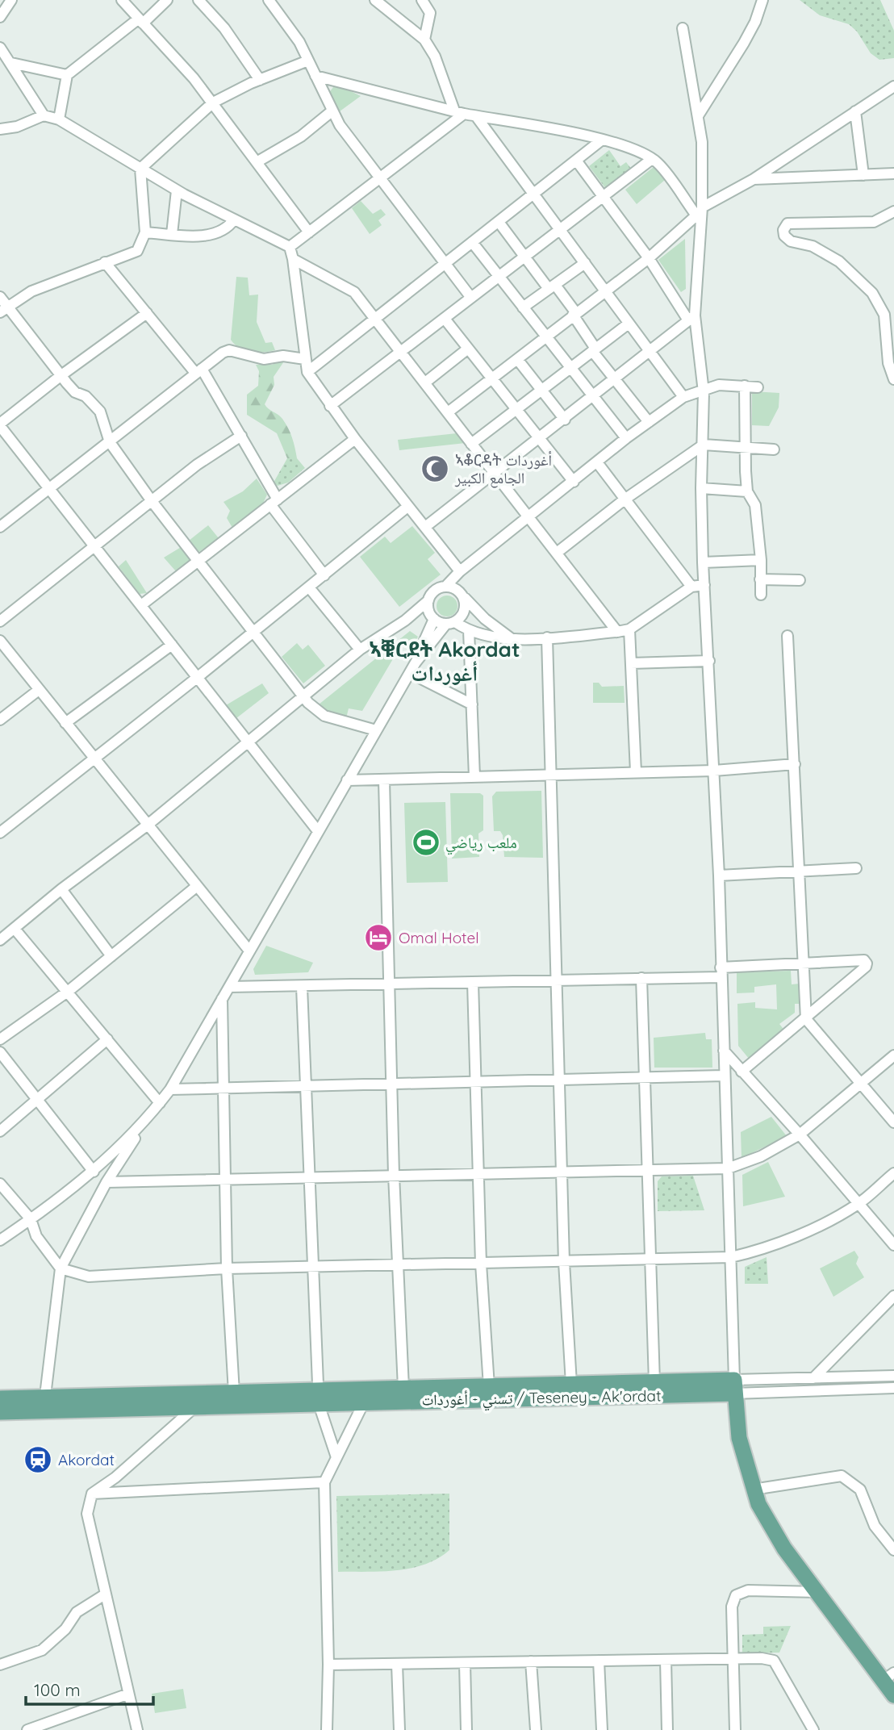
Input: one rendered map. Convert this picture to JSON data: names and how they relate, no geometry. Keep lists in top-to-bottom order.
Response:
{
  "streets": {
    "main road": ["تسني - أغوردات / Teseney - Ak'ordat"]
  },
  "districts": ["ኣቑርደት Akordat أغوردات"],
  "places": {
    "mosque": ["ኣቆርዳት أغوردات الجامع الكبير"],
    "sports": ["ملعب رياضي"],
    "hotel": ["Omal Hotel"],
    "station": ["Akordat"]
  },
  "scale_bar": "100 m"
}
